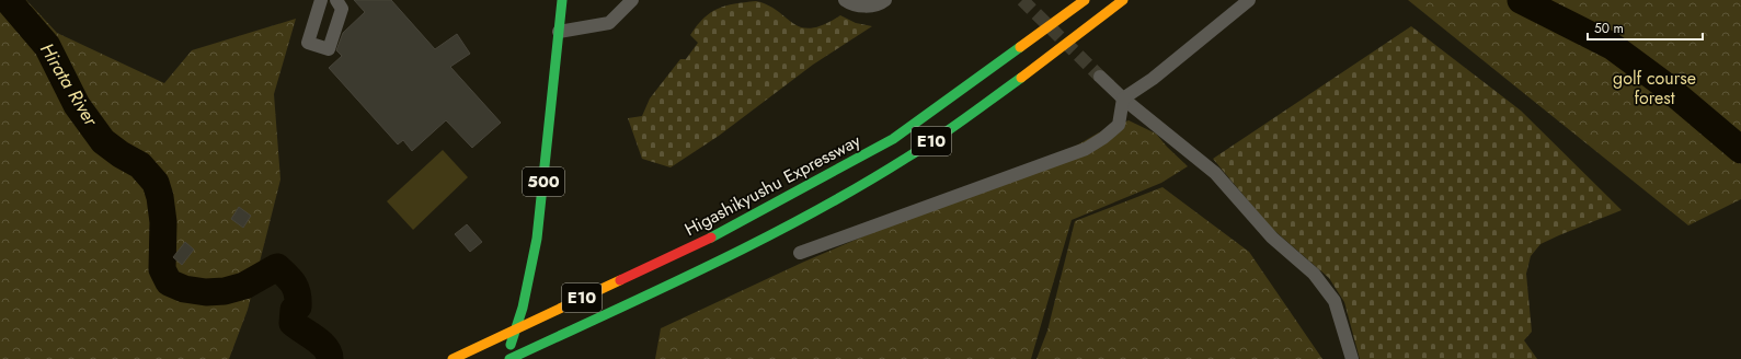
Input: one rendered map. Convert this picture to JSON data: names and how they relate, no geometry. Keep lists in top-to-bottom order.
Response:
{
  "streets": {
    "highway": ["E10", "500", "Higashikyushu Expressway"]
  },
  "water": ["Hirata River"],
  "parks": ["golf course forest"],
  "scale_bar": "50 m"
}
